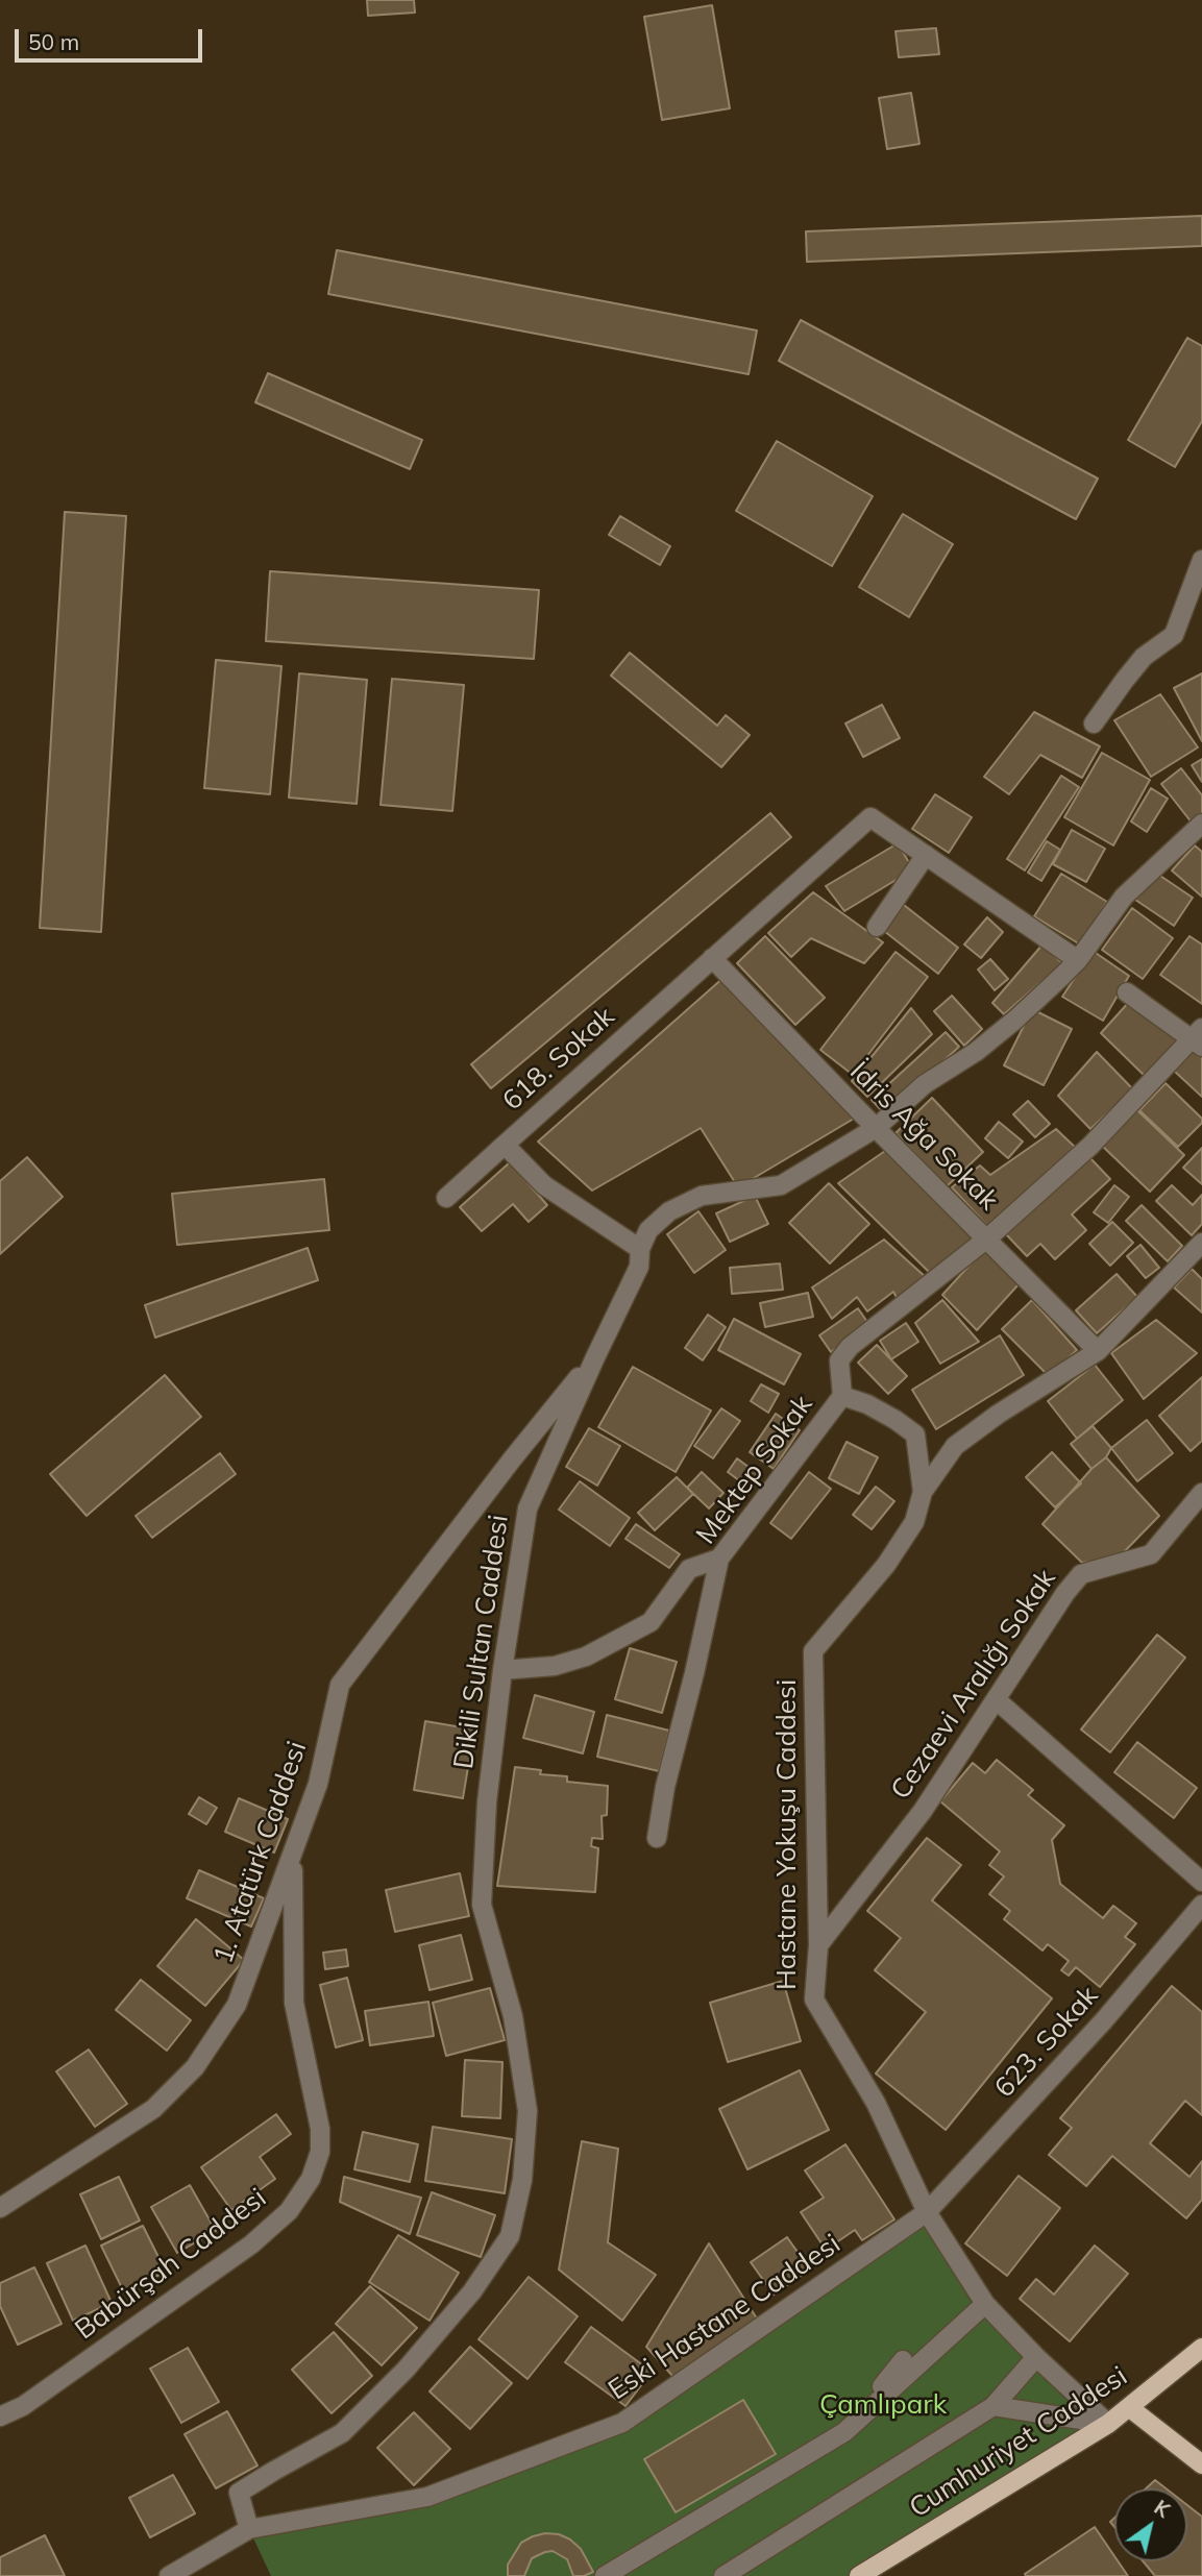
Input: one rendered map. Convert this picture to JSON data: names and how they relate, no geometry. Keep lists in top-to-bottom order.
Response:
{
  "streets": {
    "main road": ["Cumhuriyet Caddesi"],
    "street": [
      "618. Sokak",
      "İdris Ağa Sokak",
      "Mektep Sokak",
      "Dikili Sultan Caddesi",
      "Cezaevi Aralığı Sokak",
      "Hastane Yokuşu Caddesi",
      "1. Atatürk Caddesi",
      "623. Sokak",
      "Babürşah Caddesi",
      "Eski Hastane Caddesi"
    ]
  },
  "crossings": [
    ["618. Sokak", "İdris Ağa Sokak"],
    ["618. Sokak", "Dikili Sultan Caddesi"],
    ["İdris Ağa Sokak", "Mektep Sokak"],
    ["İdris Ağa Sokak", "Dikili Sultan Caddesi"],
    ["Dikili Sultan Caddesi", "1. Atatürk Caddesi"],
    ["Dikili Sultan Caddesi", "Eski Hastane Caddesi"],
    ["Cezaevi Aralığı Sokak", "Hastane Yokuşu Caddesi"],
    ["Hastane Yokuşu Caddesi", "623. Sokak"],
    ["Hastane Yokuşu Caddesi", "Eski Hastane Caddesi"],
    ["Hastane Yokuşu Caddesi", "Cumhuriyet Caddesi"],
    ["1. Atatürk Caddesi", "Babürşah Caddesi"],
    ["623. Sokak", "Eski Hastane Caddesi"]
  ],
  "parks": ["Çamlıpark"],
  "scale_bar": "50 m",
  "north": "top right"
}
